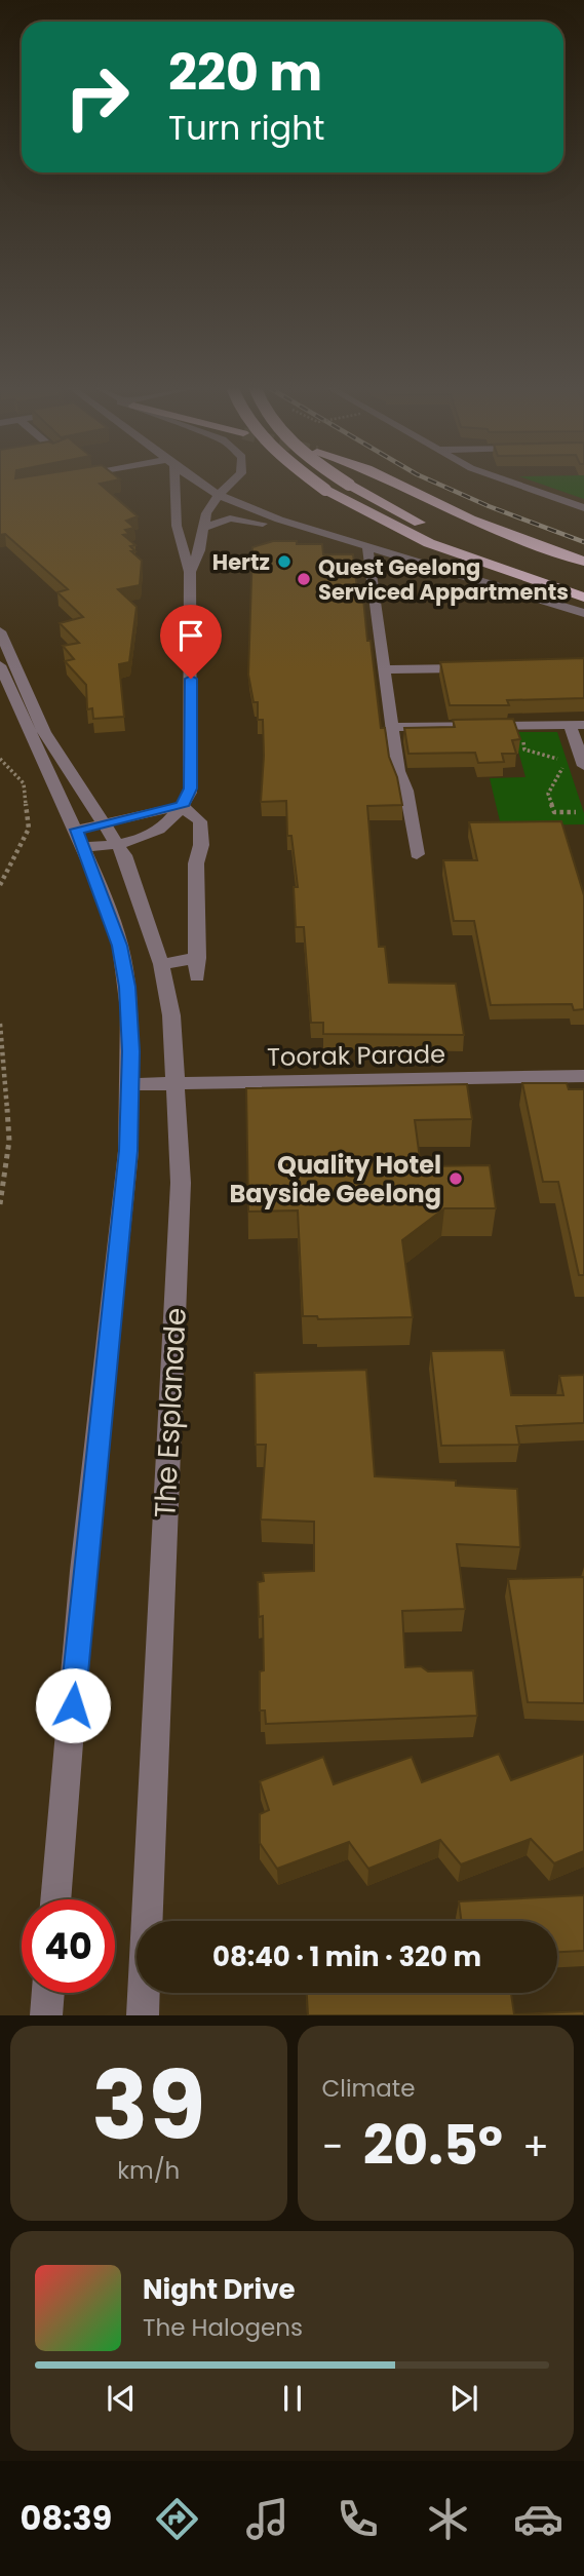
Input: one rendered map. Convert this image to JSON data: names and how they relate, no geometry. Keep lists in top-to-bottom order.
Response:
{
  "streets": {
    "street": ["Toorak Parade", "The Esplanade"]
  },
  "crossings": [
    ["Toorak Parade", "The Esplanade"]
  ],
  "places": ["Hertz", "Quest Geelong Serviced Appartments", "Quality Hotel Bayside Geelong"],
  "page": {
    "turn": ["220 m", "Turn right"],
    "limit": "40",
    "trip": "08:40 · 1 min · 320 m",
    "tile": [
      ["39", "km/h"],
      "Climate"
    ],
    "heat": ["−", "20.5°", "+"],
    "song": ["Night Drive", "The Halogens"],
    "tabs": "08:39"
  }
}
